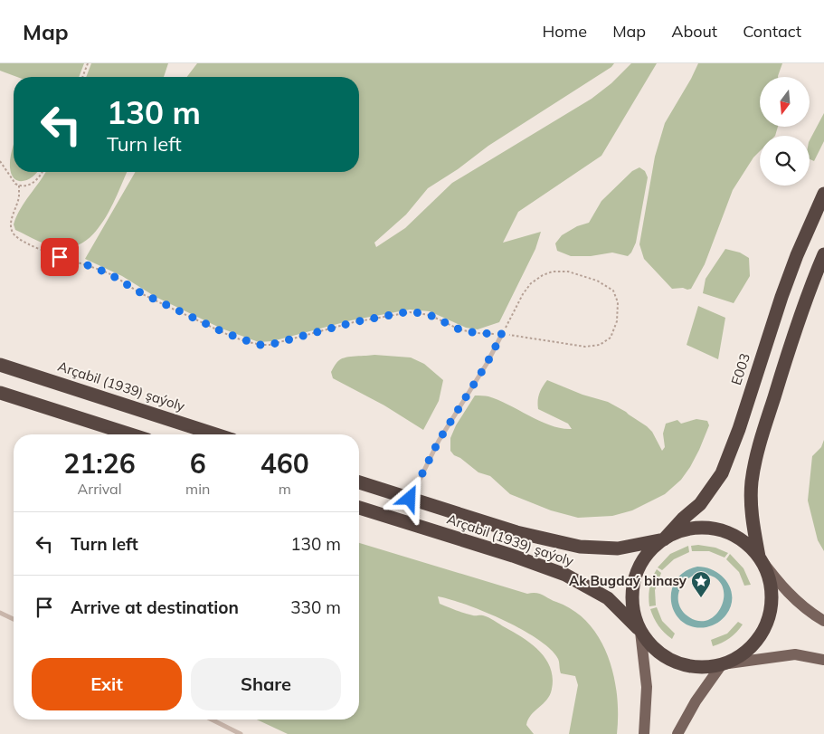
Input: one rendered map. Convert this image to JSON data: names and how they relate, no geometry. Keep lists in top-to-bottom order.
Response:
{
  "streets": {
    "highway": ["E003", "Arçabil (1939) şaýoly"]
  },
  "crossings": [
    ["E003", "Arçabil (1939) şaýoly"]
  ],
  "places": {
    "place": ["Ak Bugdaý binasy"]
  },
  "north": "bottom",
  "page": {
    "header": "Map",
    "nav": [
      "Home",
      "Map",
      "About",
      "Contact"
    ],
    "turn": ["130 m", "Turn left"],
    "eta": [
      "21:26",
      "Arrival",
      "6",
      "min",
      "460",
      "m"
    ],
    "list": [
      {
        "name": "Turn left",
        "value": "130 m"
      },
      {
        "name": "Arrive at destination",
        "value": "330 m"
      }
    ],
    "buttons": ["Exit", "Share"]
  }
}
